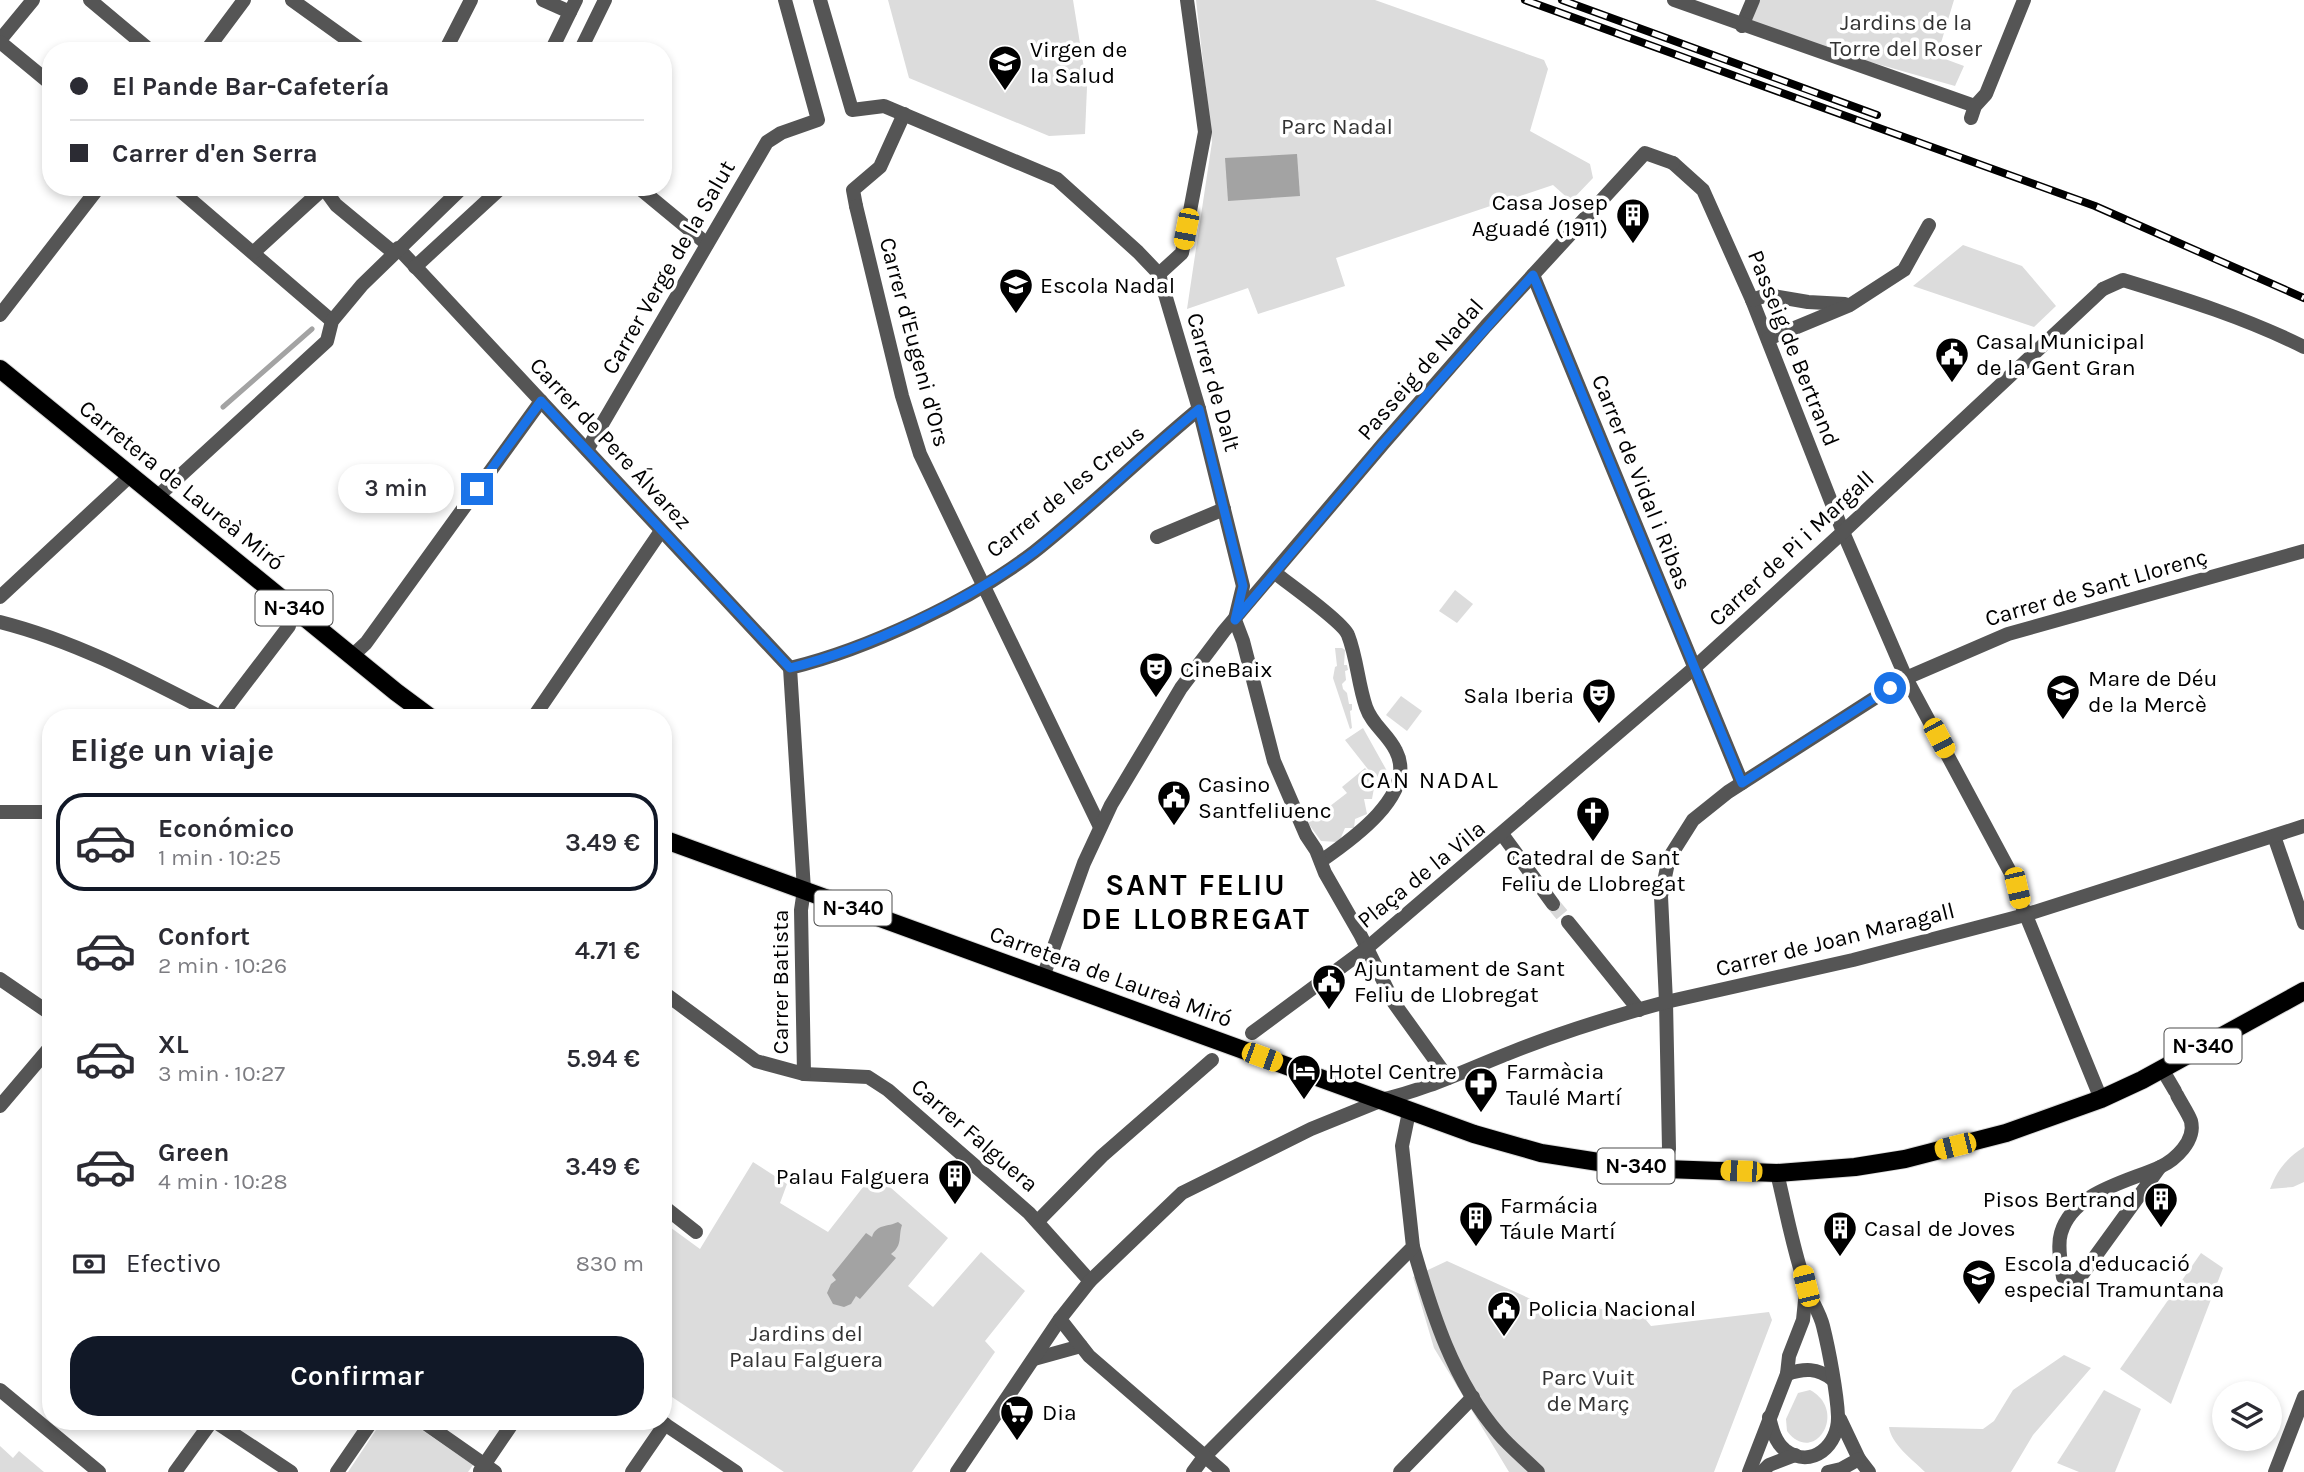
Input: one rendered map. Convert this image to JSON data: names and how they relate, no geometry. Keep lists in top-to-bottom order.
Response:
{
  "streets": {
    "main road": ["Carretera de Laureà Miró", "N-340"],
    "street": [
      "Carrer Verge de la Salut",
      "Carrer d'Eugeni d'Ors",
      "Passeig de Bertrand",
      "Passeig de Nadal",
      "Carrer de Dalt",
      "Carrer de Pere Álvarez",
      "Carrer de Vidal i Ribas",
      "Carrer de les Creus",
      "Carrer de Pi i Margall",
      "Carrer de Sant Llorenç",
      "Plaça de la Vila",
      "Carrer de Joan Maragall",
      "Carrer Batista",
      "Carrer Falguera"
    ]
  },
  "crossings": [
    ["Carrer Verge de la Salut", "Carrer de Pere Álvarez"],
    ["Carrer d'Eugeni d'Ors", "Passeig de Nadal"],
    ["Carrer d'Eugeni d'Ors", "Carrer de les Creus"],
    ["Passeig de Bertrand", "Passeig de Nadal"],
    ["Passeig de Bertrand", "Carretera de Laureà Miró"],
    ["Passeig de Bertrand", "Carrer de Pi i Margall"],
    ["Passeig de Bertrand", "Carrer de Sant Llorenç"],
    ["Passeig de Bertrand", "Carrer de Joan Maragall"],
    ["Passeig de Nadal", "Carrer de Dalt"],
    ["Passeig de Nadal", "Carrer de Vidal i Ribas"],
    ["Passeig de Nadal", "Carretera de Laureà Miró"],
    ["Carrer de Dalt", "Carrer de les Creus"],
    ["Carrer de Pere Álvarez", "Carrer de les Creus"],
    ["Carrer de Pere Álvarez", "Carrer Batista"],
    ["Carrer de Vidal i Ribas", "Carrer de Pi i Margall"],
    ["Carrer de Vidal i Ribas", "Carrer de Sant Llorenç"],
    ["Carretera de Laureà Miró", "Carrer de Sant Llorenç"],
    ["Carretera de Laureà Miró", "Carrer de Joan Maragall"],
    ["Carretera de Laureà Miró", "Carrer Batista"],
    ["Carrer de les Creus", "Carrer Batista"],
    ["Carrer de Pi i Margall", "Plaça de la Vila"],
    ["Carrer de Sant Llorenç", "Carrer de Joan Maragall"],
    ["Carrer de Joan Maragall", "Carrer Falguera"],
    ["Carrer Batista", "Carrer Falguera"]
  ],
  "districts": ["CAN NADAL", "SANT FELIU DE LLOBREGAT"],
  "parks": [
    "Jardins de la Torre del Roser",
    "Parc Nadal",
    "Jardins del Palau Falguera",
    "Parc Vuit de Març"
  ],
  "places": {
    "school or university": [
      "Virgen de la Salud",
      "Escola Nadal",
      "Mare de Déu de la Mercè",
      "Escola d'educació especial Tramuntana"
    ],
    "building": [
      "Casa Josep Aguadé (1911)",
      "Palau Falguera",
      "Pisos Bertrand",
      "Farmácia Táule Martí",
      "Casal de Joves"
    ],
    "public building": [
      "Casal Municipal de la Gent Gran",
      "Casino Santfeliuenc",
      "Ajuntament de Sant Feliu de Llobregat",
      "Policia Nacional"
    ],
    "theatre": ["CineBaix", "Sala Iberia"],
    "church": ["Catedral de Sant Feliu de Llobregat"],
    "hotel": ["Hotel Centre"],
    "pharmacy": ["Farmàcia Taulé Martí"],
    "supermarket": ["Dia"]
  },
  "page": {
    "banner": ["El Pande Bar-Cafetería", "Carrer d'en Serra"],
    "bubble": "3 min",
    "heading": "Elige un viaje",
    "list": [
      {
        "name": "Económico",
        "note": "1 min · 10:25",
        "value": "3.49 €"
      },
      {
        "name": "Confort",
        "note": "2 min · 10:26",
        "value": "4.71 €"
      },
      {
        "name": "XL",
        "note": "3 min · 10:27",
        "value": "5.94 €"
      },
      {
        "name": "Green",
        "note": "4 min · 10:28",
        "value": "3.49 €"
      }
    ],
    "pay": ["Efectivo", "830 m"],
    "buttons": "Confirmar"
  }
}
